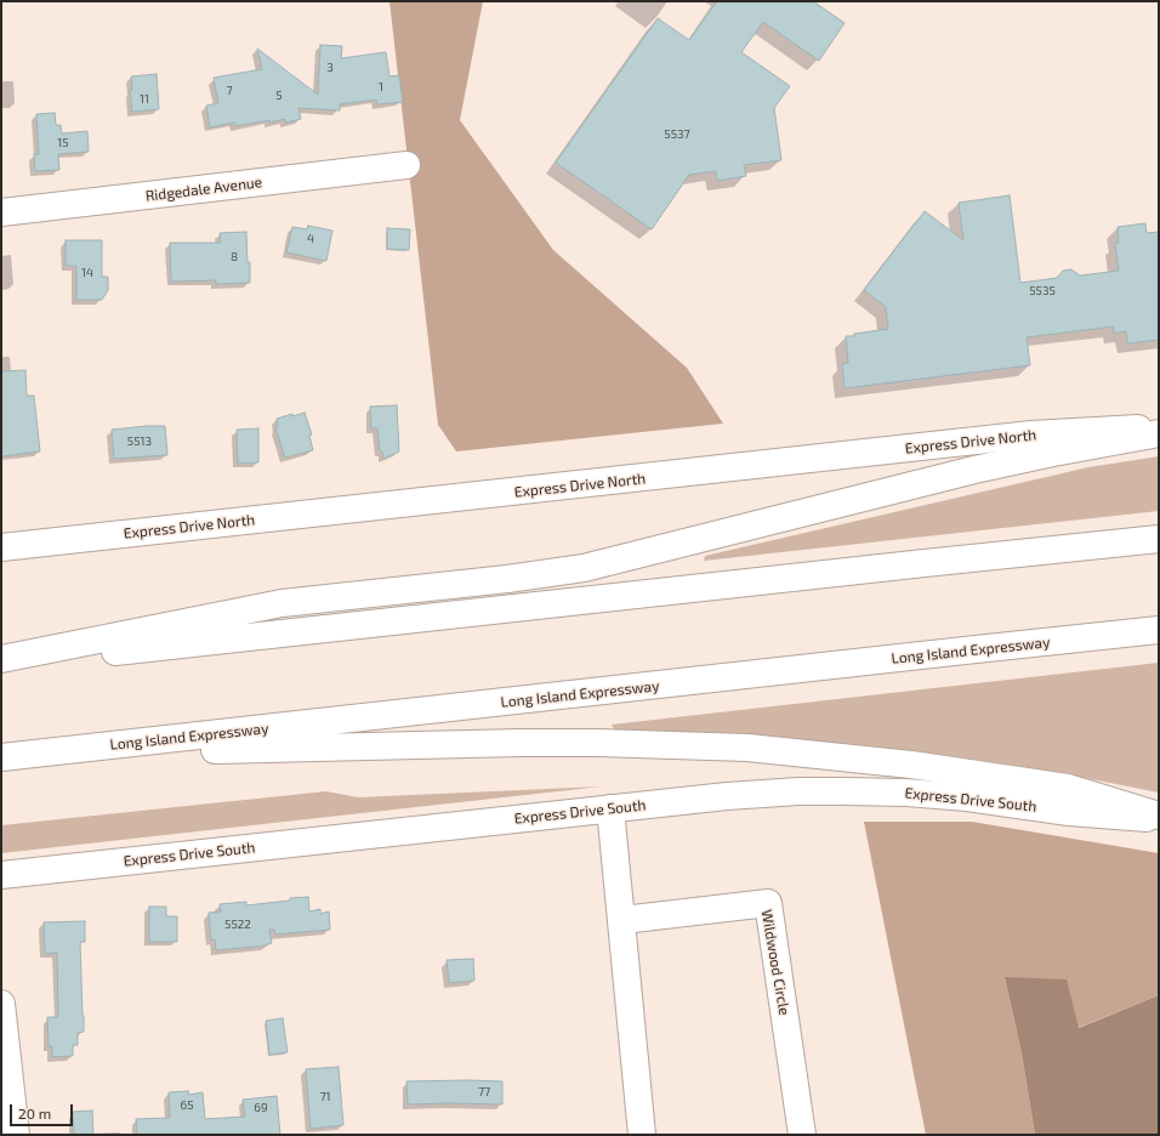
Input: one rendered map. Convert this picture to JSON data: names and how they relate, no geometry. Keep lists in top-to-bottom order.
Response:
{
  "streets": {
    "main road": [
      "Ridgedale Avenue",
      "Express Drive North",
      "Long Island Expressway",
      "Express Drive South",
      "Wildwood Circle"
    ]
  },
  "house_numbers": [
    "3",
    "1",
    "7",
    "5",
    "11",
    "5537",
    "15",
    "4",
    "8",
    "14",
    "5535",
    "5513",
    "5522",
    "77",
    "71",
    "65",
    "69"
  ],
  "scale_bar": "20 m"
}
